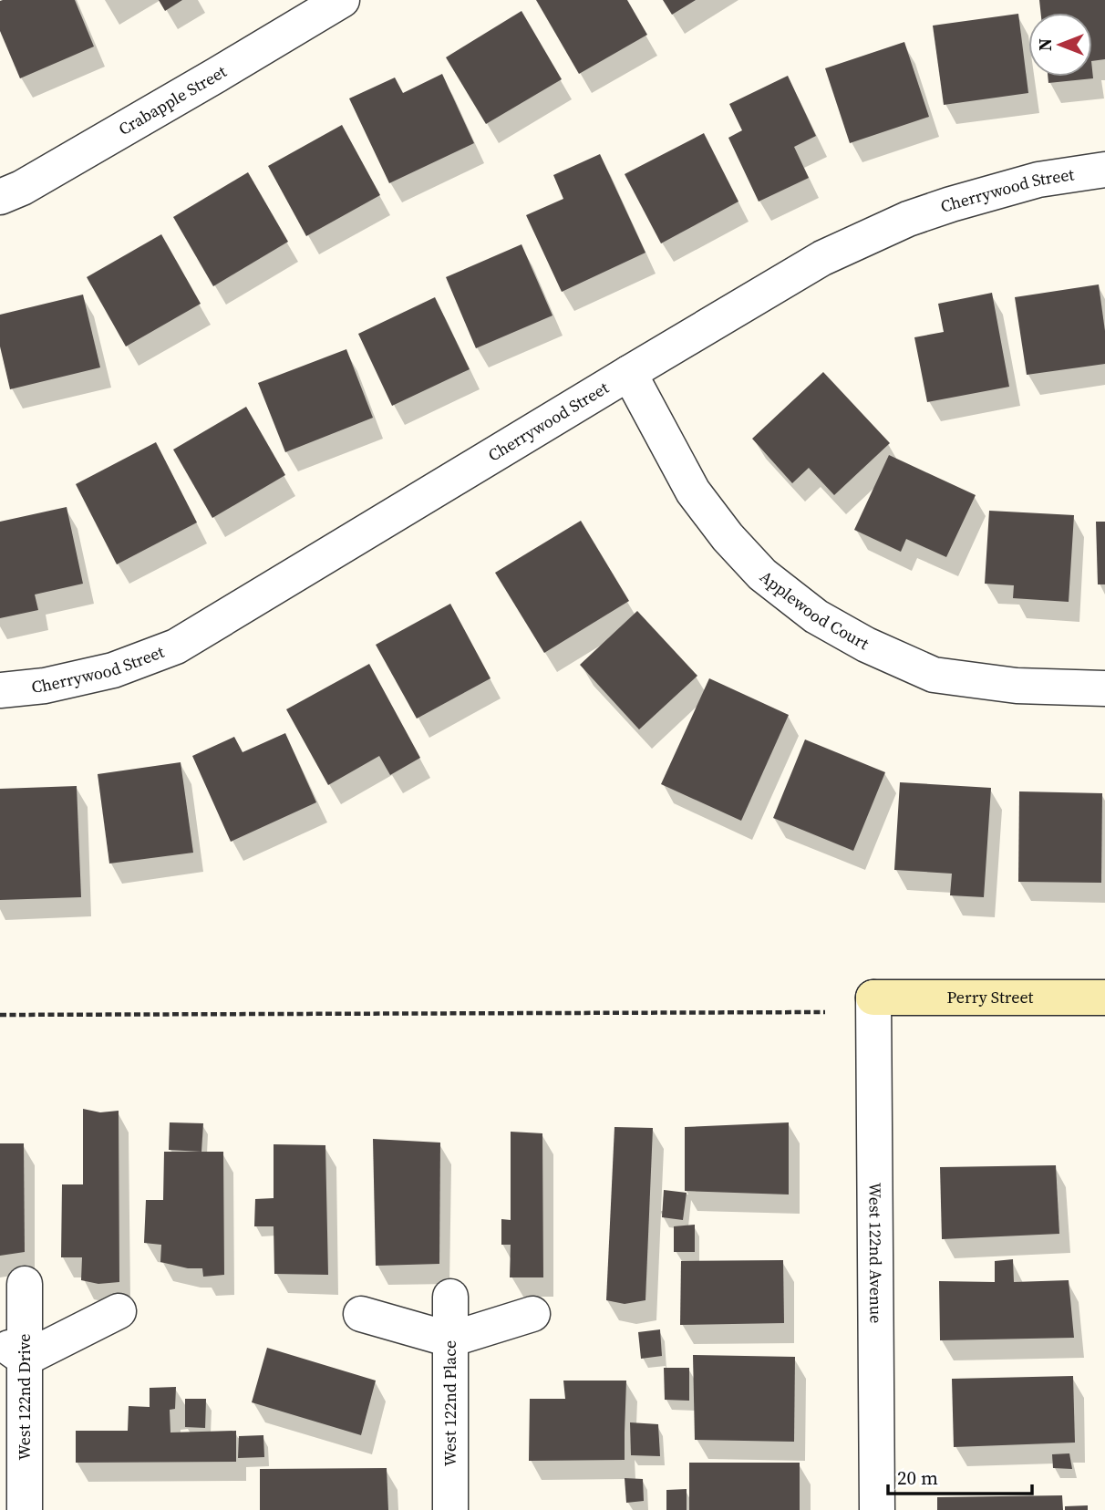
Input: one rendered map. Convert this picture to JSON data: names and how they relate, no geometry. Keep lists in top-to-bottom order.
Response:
{
  "streets": {
    "street": [
      "Crabapple Street",
      "Cherrywood Street",
      "Applewood Court",
      "Perry Street",
      "West 122nd Avenue",
      "West 122nd Drive",
      "West 122nd Place"
    ]
  },
  "crossings": [
    ["Cherrywood Street", "Applewood Court"],
    ["Perry Street", "West 122nd Avenue"]
  ],
  "scale_bar": "20 m",
  "north": "left"
}
